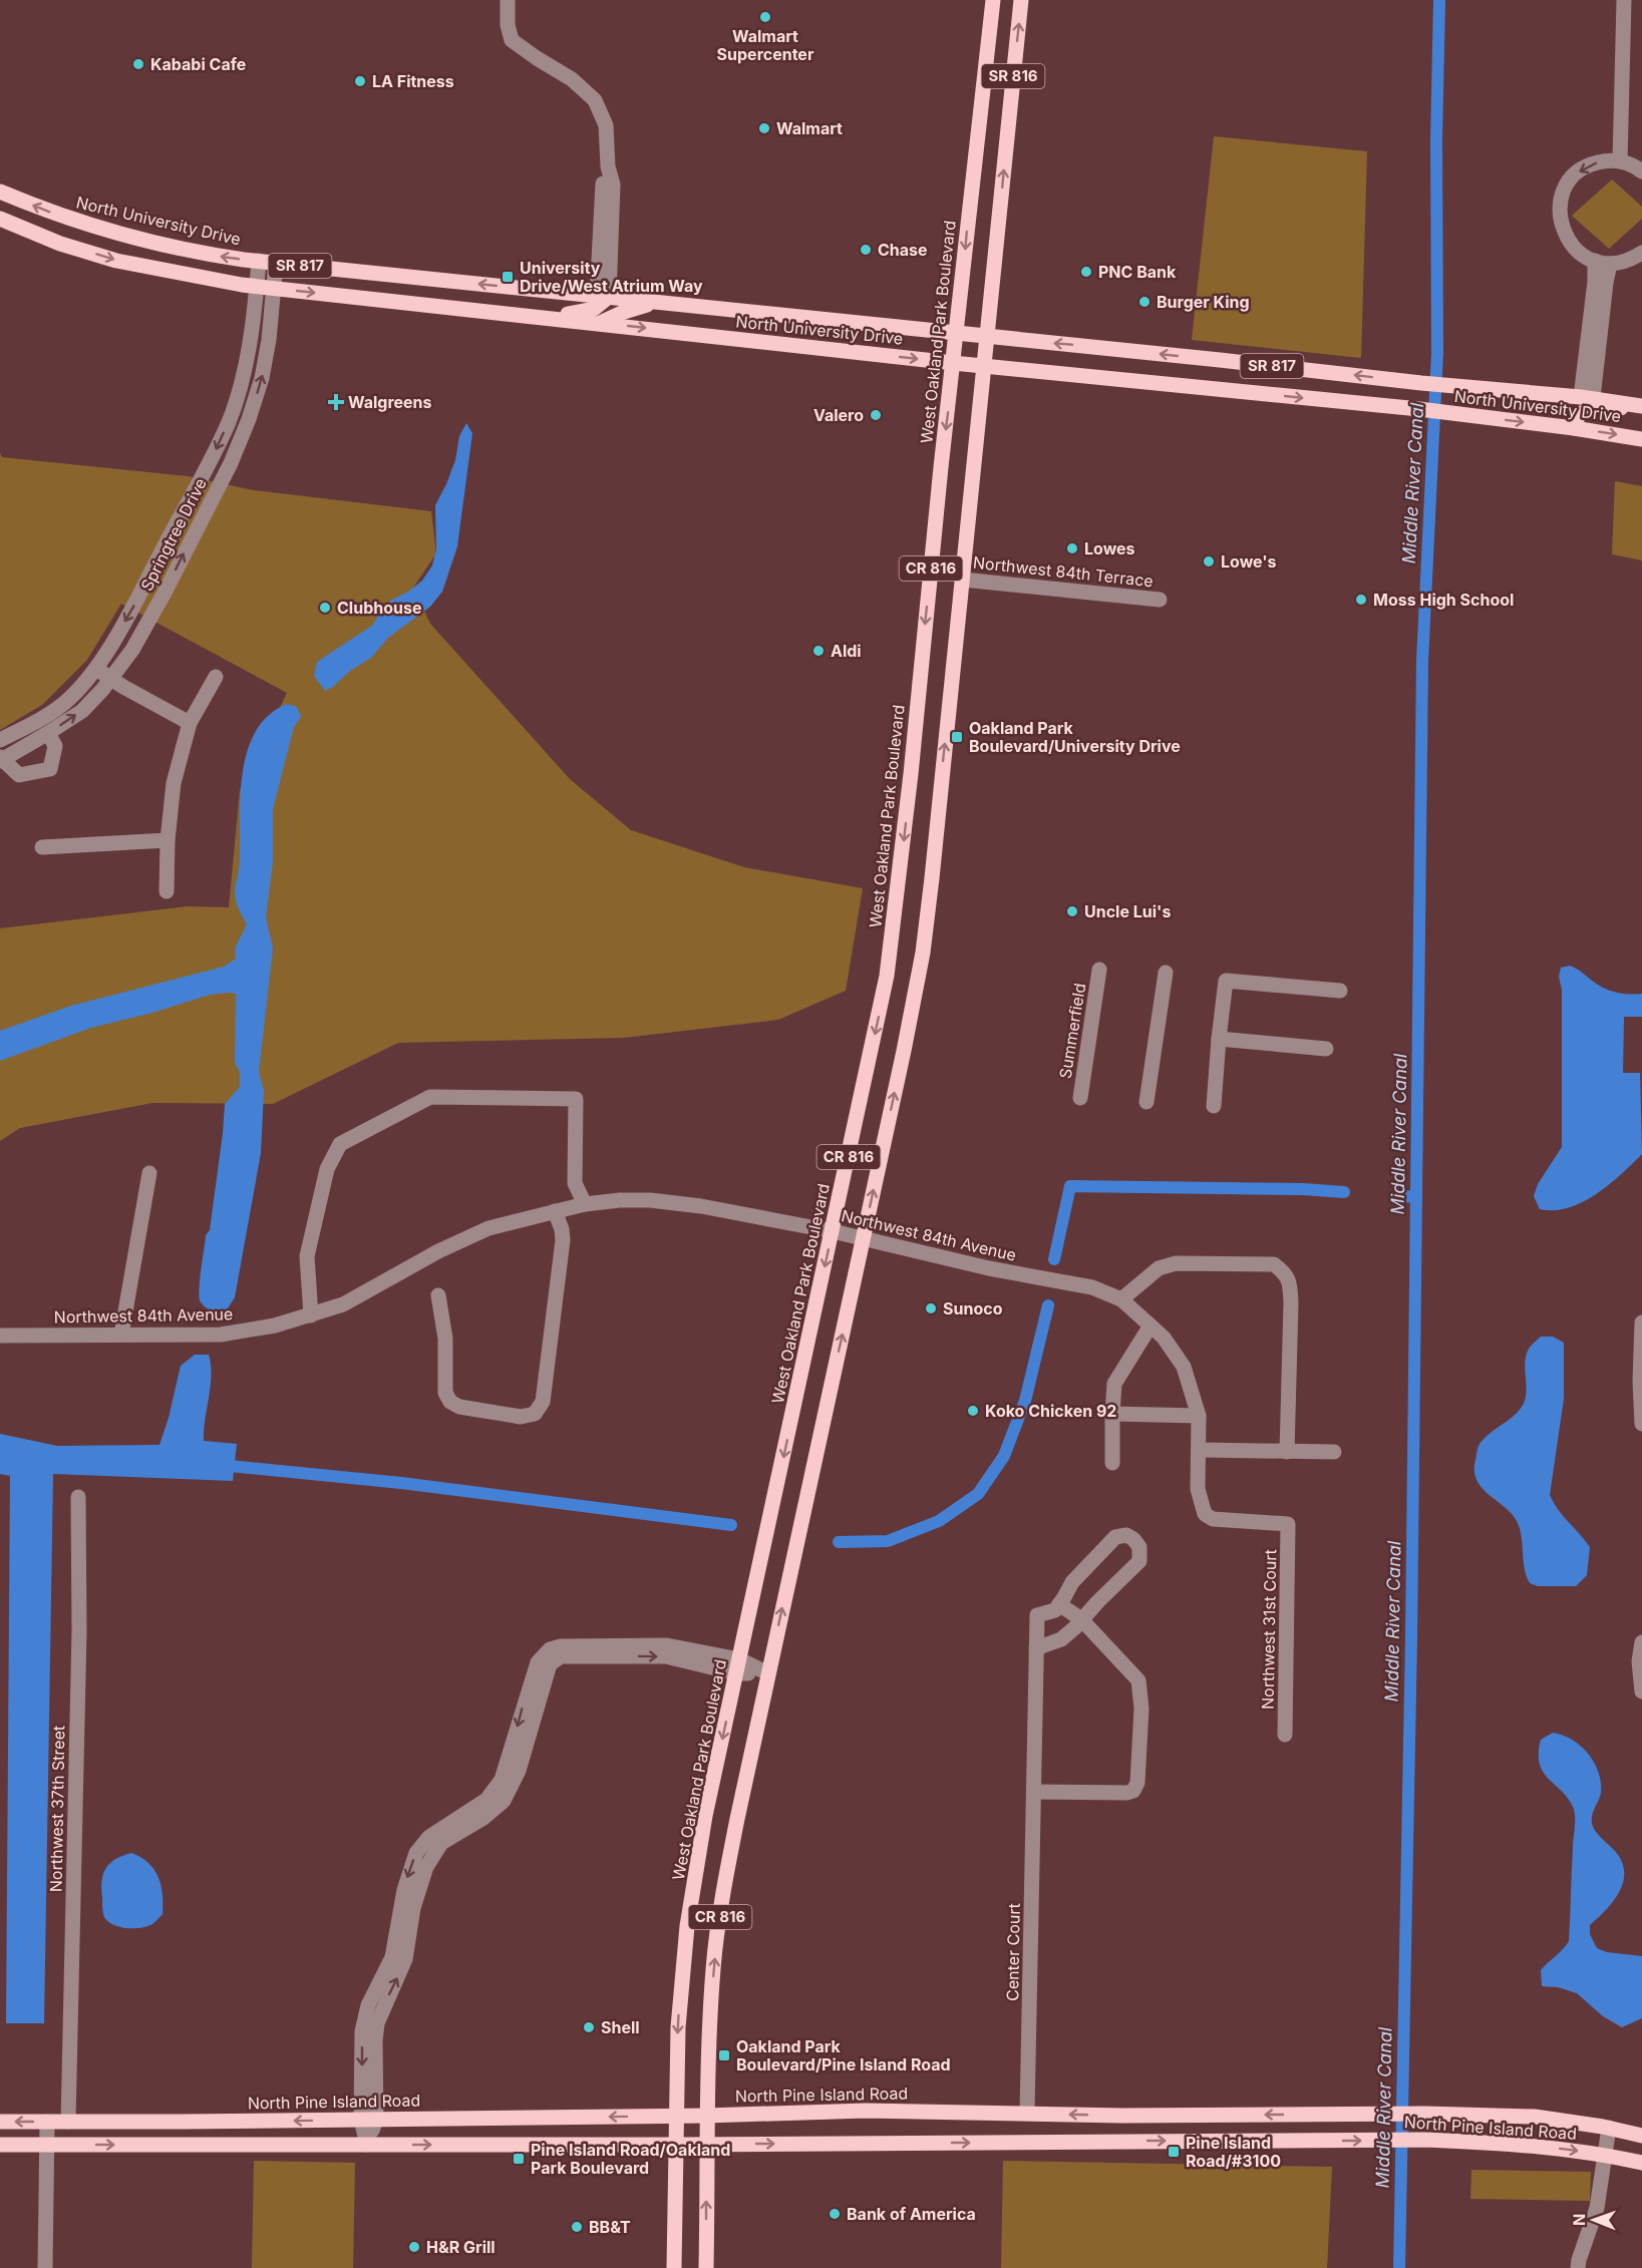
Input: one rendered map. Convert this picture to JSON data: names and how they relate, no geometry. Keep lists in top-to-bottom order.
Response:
{
  "streets": {
    "main road": [
      "SR 816",
      "North University Drive",
      "SR 817",
      "West Oakland Park Boulevard",
      "CR 816",
      "North Pine Island Road"
    ],
    "street": [
      "Springtree Drive",
      "Northwest 84th Terrace",
      "Summerfield",
      "Northwest 84th Avenue",
      "Northwest 31st Court",
      "Northwest 37th Street",
      "Center Court"
    ]
  },
  "crossings": [
    ["SR 816", "North University Drive"],
    ["SR 816", "CR 816"],
    ["North University Drive", "West Oakland Park Boulevard"],
    ["North University Drive", "Springtree Drive"],
    ["North University Drive", "CR 816"],
    ["West Oakland Park Boulevard", "Northwest 84th Avenue"],
    ["West Oakland Park Boulevard", "North Pine Island Road"],
    ["CR 816", "Northwest 84th Terrace"],
    ["CR 816", "Northwest 84th Avenue"],
    ["CR 816", "North Pine Island Road"],
    ["Northwest 84th Avenue", "Northwest 31st Court"],
    ["Northwest 37th Street", "North Pine Island Road"],
    ["Center Court", "North Pine Island Road"]
  ],
  "water": ["Middle River Canal"],
  "places": {
    "other": [
      "Walmart Supercenter",
      "Kababi Cafe",
      "LA Fitness",
      "Walmart",
      "Chase",
      "PNC Bank",
      "Burger King",
      "Valero",
      "Lowes",
      "Lowe's",
      "Moss High School",
      "Clubhouse",
      "Aldi",
      "Uncle Lui's",
      "Sunoco",
      "Koko Chicken 92",
      "Shell",
      "Bank of America",
      "BB&T",
      "H&R Grill"
    ],
    "transit": [
      "University Drive/West Atrium Way",
      "Oakland Park Boulevard/University Drive",
      "Oakland Park Boulevard/Pine Island Road",
      "Pine Island Road/#3100",
      "Pine Island Road/Oakland Park Boulevard"
    ],
    "health": ["Walgreens"]
  },
  "north": "left"
}
